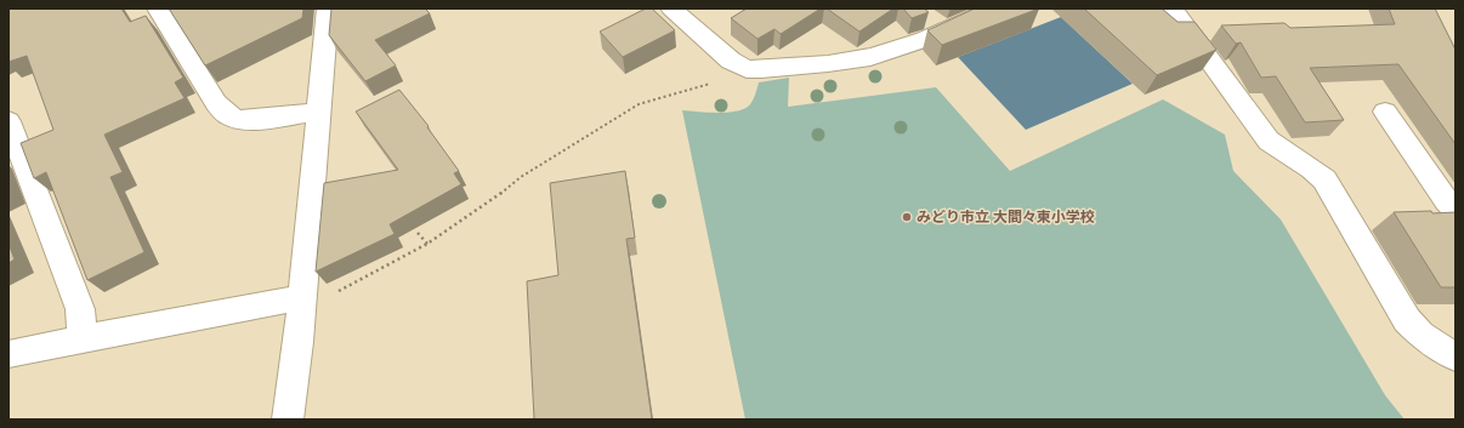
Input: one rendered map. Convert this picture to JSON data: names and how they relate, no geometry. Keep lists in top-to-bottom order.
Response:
{
  "places": ["みどり市立 大間々東小学校"]
}
